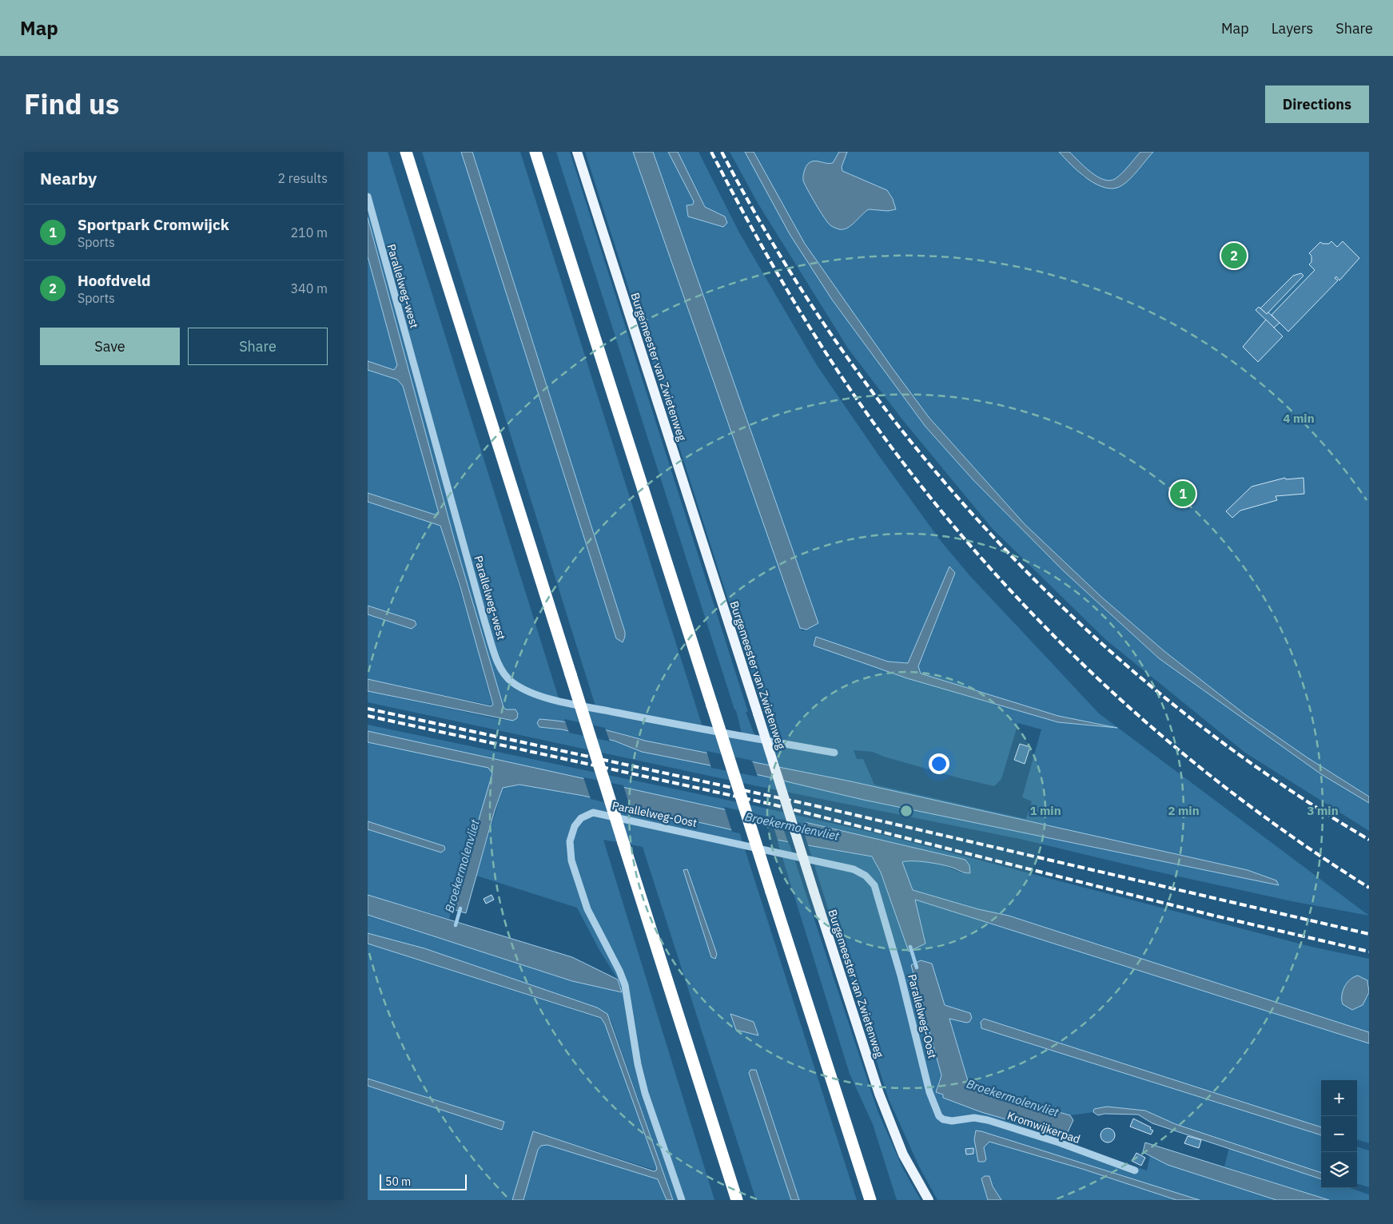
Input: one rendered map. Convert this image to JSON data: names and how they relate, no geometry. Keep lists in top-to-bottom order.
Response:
{
  "streets": {
    "main road": ["Burgemeester van Zwietenweg"],
    "street": ["Parallelweg-west", "Parallelweg-Oost", "Kromwijkerpad"]
  },
  "crossings": [
    ["Parallelweg-Oost", "Kromwijkerpad"]
  ],
  "water": ["Broekermolenvliet"],
  "scale_bar": "50 m",
  "page": {
    "header": "Map",
    "nav": ["Map", "Layers", "Share"],
    "title": "Find us",
    "buttons": [
      "Directions",
      ["Save", "Share"]
    ],
    "heading": ["Nearby", "2 results"],
    "list": [
      {
        "mark": "1",
        "name": "Sportpark Cromwijck",
        "note": "Sports",
        "value": "210 m"
      },
      {
        "mark": "2",
        "name": "Hoofdveld",
        "note": "Sports",
        "value": "340 m"
      }
    ],
    "pins": ["2", "1"],
    "map_buttons": ["+", "−"],
    "scale": "50 m"
  },
  "rings": [
    "4 min",
    "1 min",
    "2 min",
    "3 min"
  ]
}
